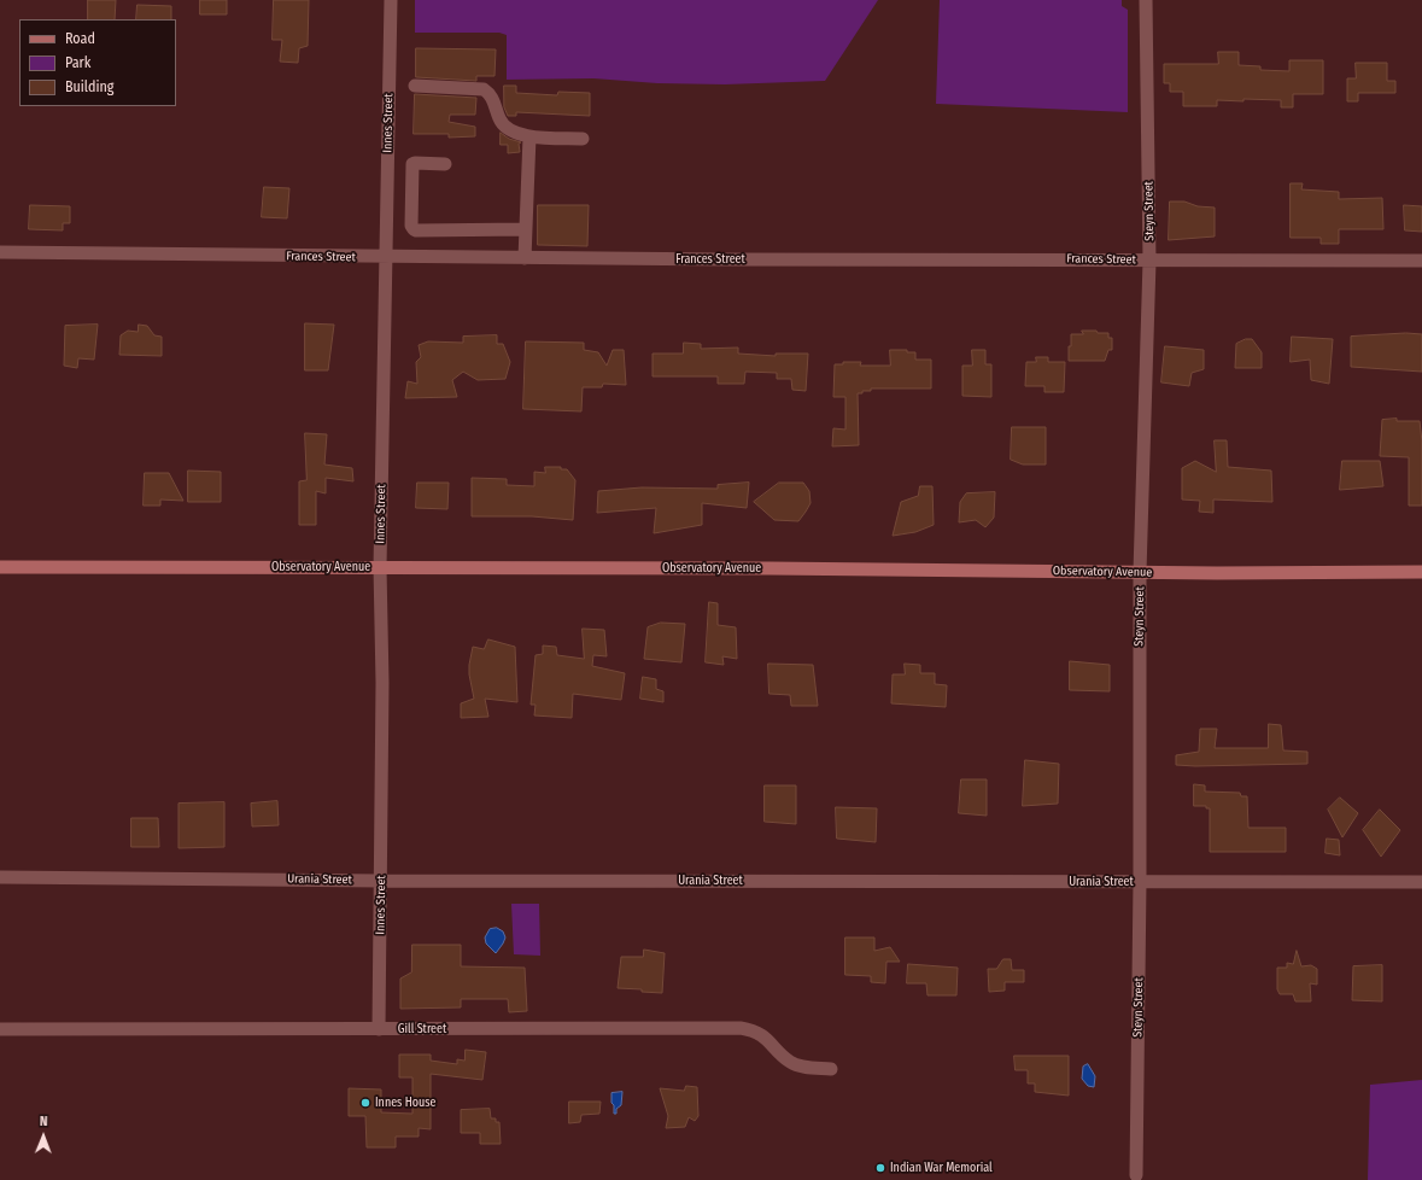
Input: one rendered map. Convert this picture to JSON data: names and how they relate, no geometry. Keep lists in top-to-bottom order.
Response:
{
  "streets": {
    "main road": ["Observatory Avenue"],
    "street": [
      "Innes Street",
      "Steyn Street",
      "Frances Street",
      "Urania Street",
      "Gill Street"
    ]
  },
  "crossings": [
    ["Innes Street", "Frances Street"],
    ["Innes Street", "Observatory Avenue"],
    ["Innes Street", "Urania Street"],
    ["Innes Street", "Gill Street"],
    ["Steyn Street", "Frances Street"],
    ["Steyn Street", "Observatory Avenue"],
    ["Steyn Street", "Urania Street"]
  ],
  "places": ["Innes House", "Indian War Memorial"],
  "legend": ["Road", "Park", "Building"],
  "north": "top"
}
